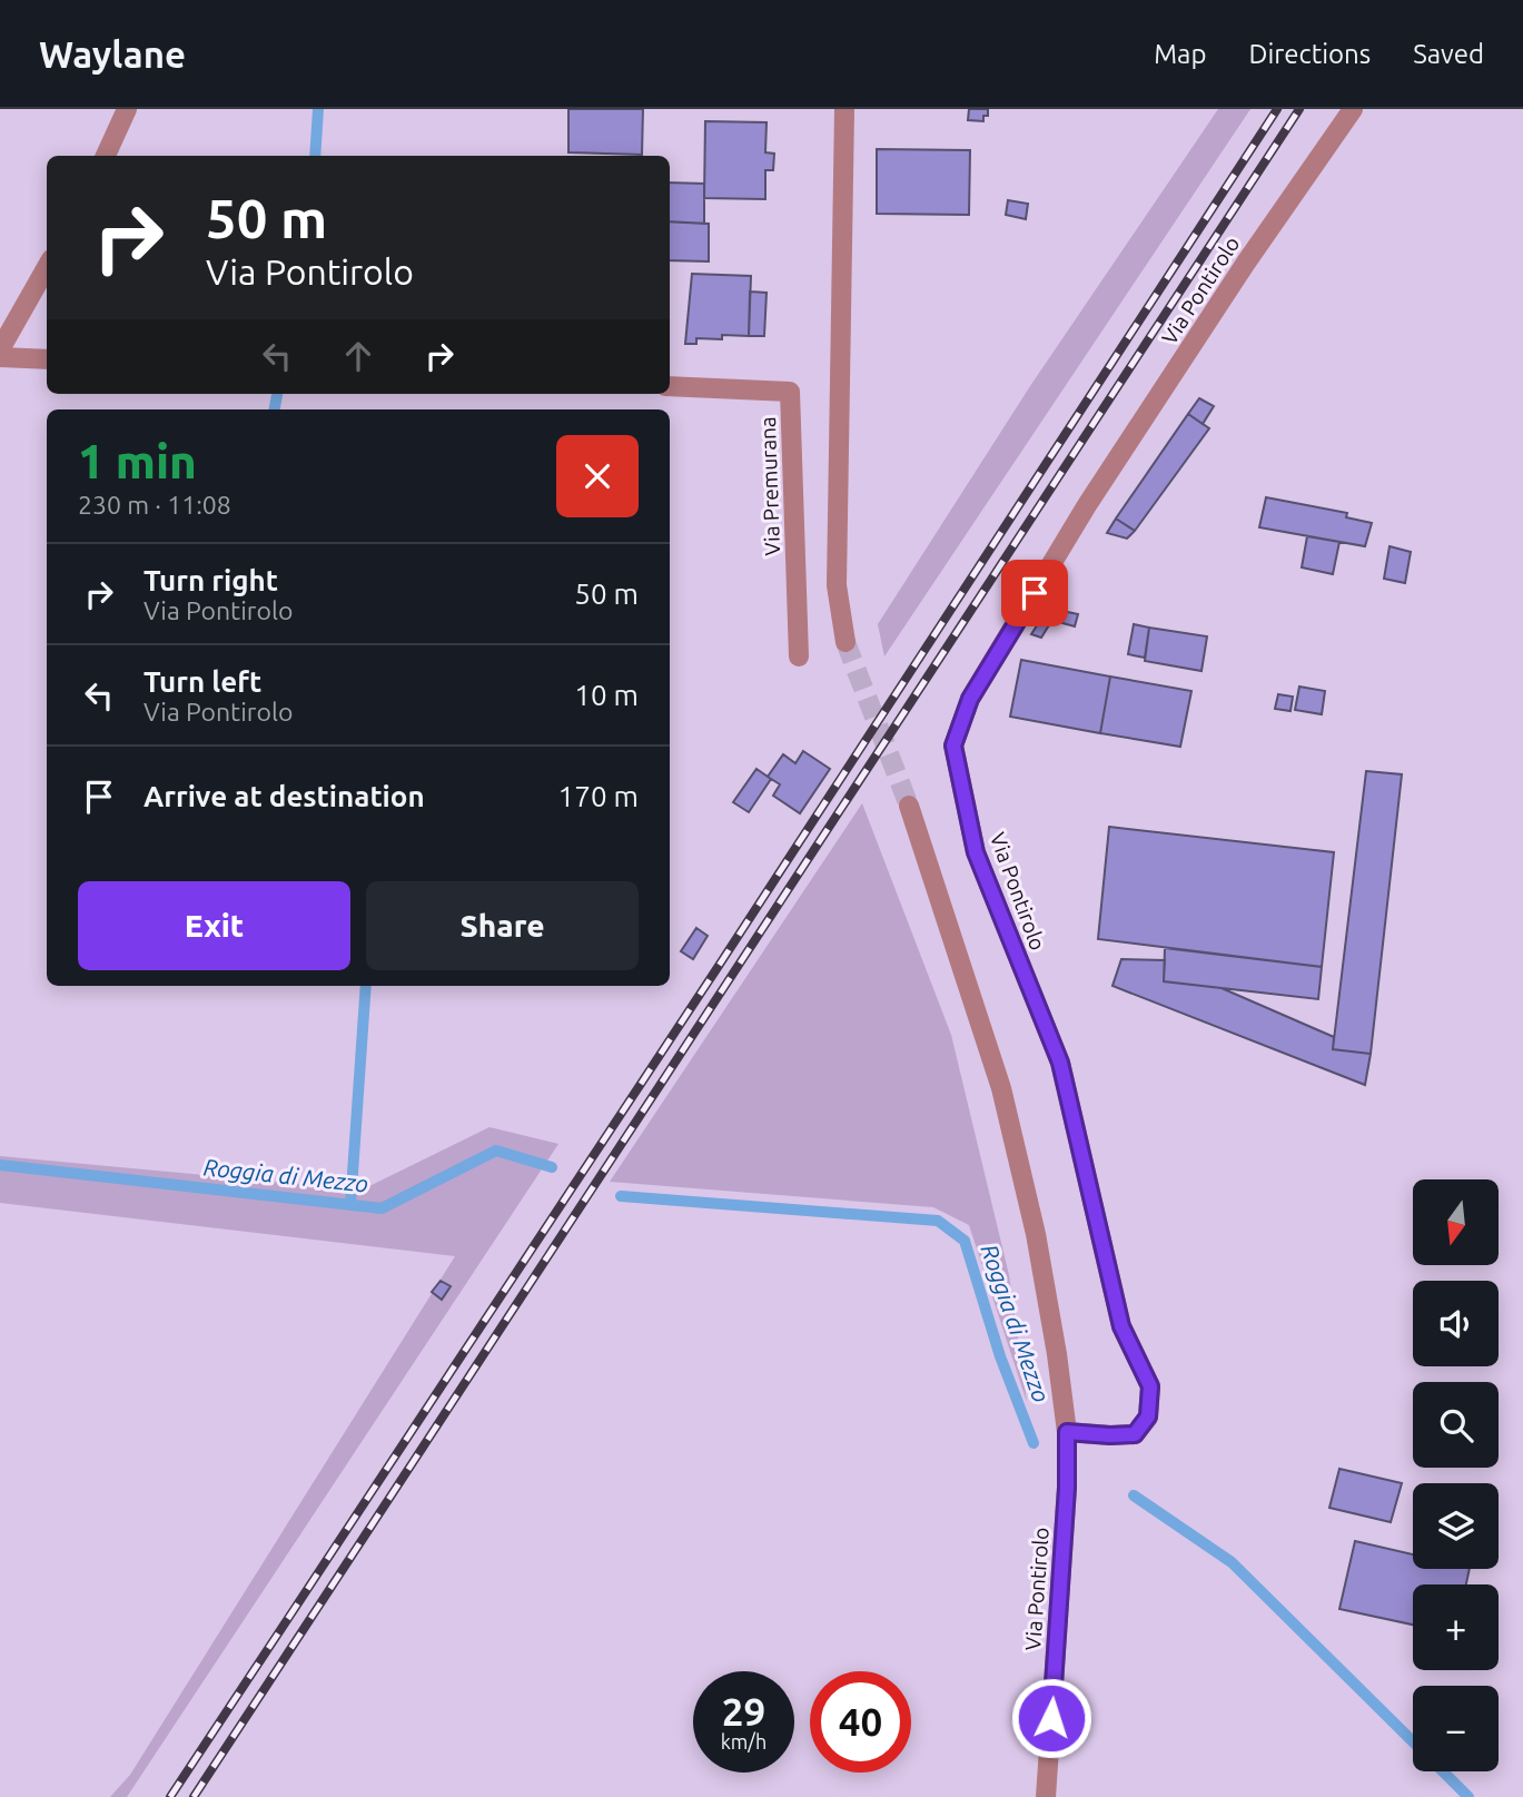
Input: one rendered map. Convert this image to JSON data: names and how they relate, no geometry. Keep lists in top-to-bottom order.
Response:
{
  "streets": {
    "street": ["Via Pontirolo", "Via Premurana"]
  },
  "water": ["Roggia di Mezzo"],
  "north": "bottom",
  "page": {
    "header": "Waylane",
    "nav": ["Map", "Directions", "Saved"],
    "turn": ["50 m", "Via Pontirolo"],
    "heading": ["1 min", "230 m · 11:08"],
    "list": [
      {
        "name": "Turn right",
        "note": "Via Pontirolo",
        "value": "50 m"
      },
      {
        "name": "Turn left",
        "note": "Via Pontirolo",
        "value": "10 m"
      },
      {
        "name": "Arrive at destination",
        "value": "170 m"
      }
    ],
    "buttons": ["Exit", "Share"],
    "map_buttons": ["+", "−"],
    "speed": "29 km/h",
    "limit": "40"
  }
}
